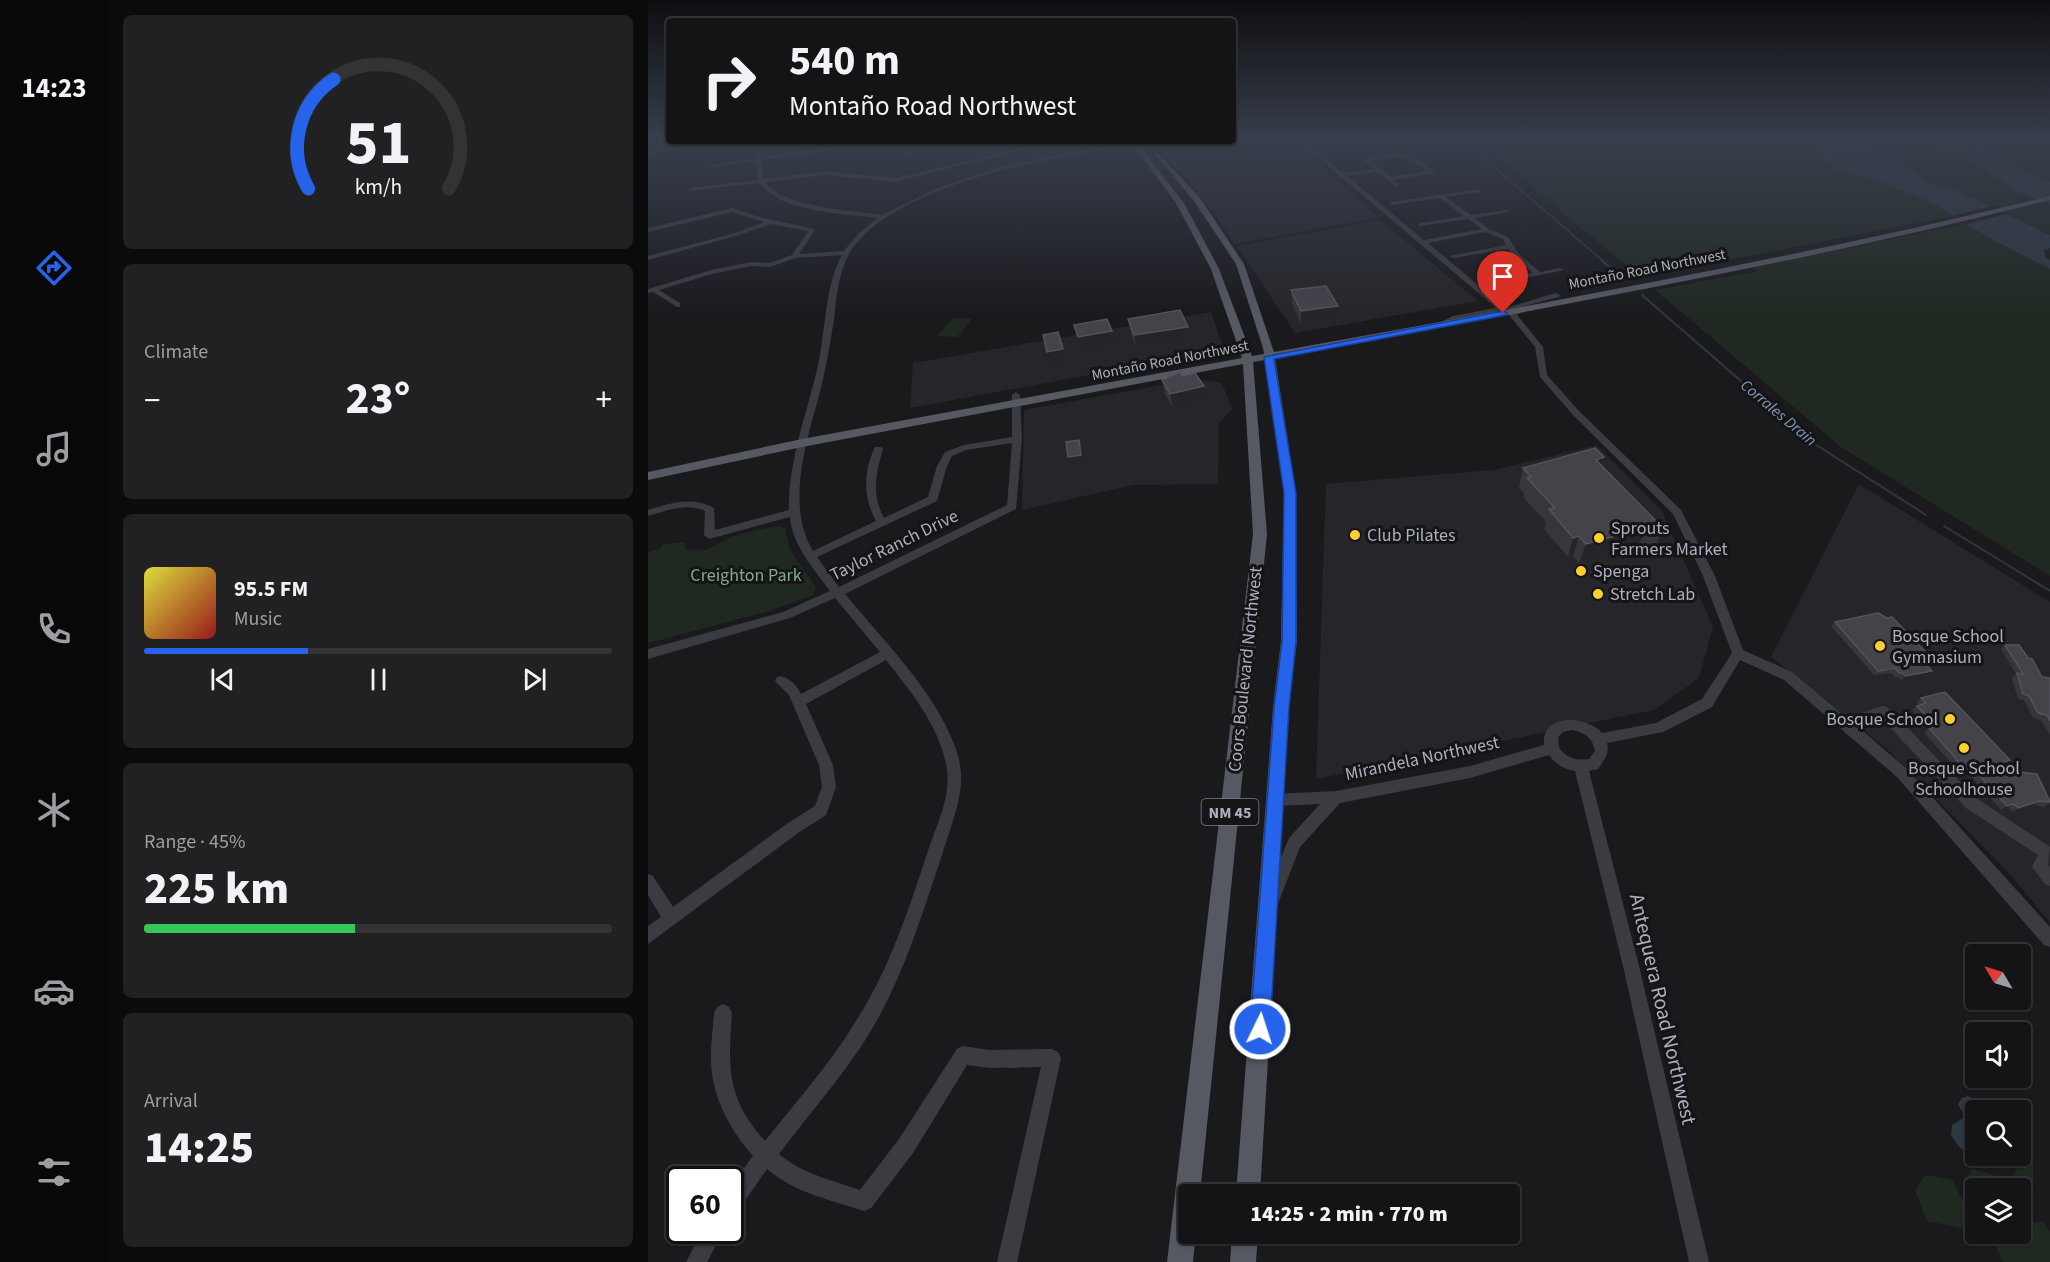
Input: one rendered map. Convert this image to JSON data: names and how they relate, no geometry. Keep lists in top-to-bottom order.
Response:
{
  "streets": {
    "main road": ["Montaño Road Northwest", "Coors Boulevard Northwest", "NM 45"],
    "street": ["Taylor Ranch Drive", "Mirandela Northwest", "Antequera Road Northwest"]
  },
  "crossings": [
    ["Montaño Road Northwest", "Taylor Ranch Drive"],
    ["Montaño Road Northwest", "Coors Boulevard Northwest"],
    ["Coors Boulevard Northwest", "Mirandela Northwest"],
    ["Mirandela Northwest", "Antequera Road Northwest"]
  ],
  "water": ["Corrales Drain"],
  "parks": ["Creighton Park"],
  "places": [
    "Club Pilates",
    "Sprouts Farmers Market",
    "Spenga",
    "Stretch Lab",
    "Bosque School Gymnasium",
    "Bosque School",
    "Bosque School Schoolhouse"
  ],
  "north": "top left",
  "page": {
    "tabs": "14:23",
    "turn": ["540 m", "Montaño Road Northwest"],
    "tile": [
      "Climate",
      ["Range · 45%", "225 km"],
      ["Arrival", "14:25"]
    ],
    "heat": ["−", "23°", "+"],
    "song": ["95.5 FM", "Music"],
    "limit": "60",
    "trip": "14:25 · 2 min · 770 m",
    "gauge": ["51", "km/h"]
  }
}
